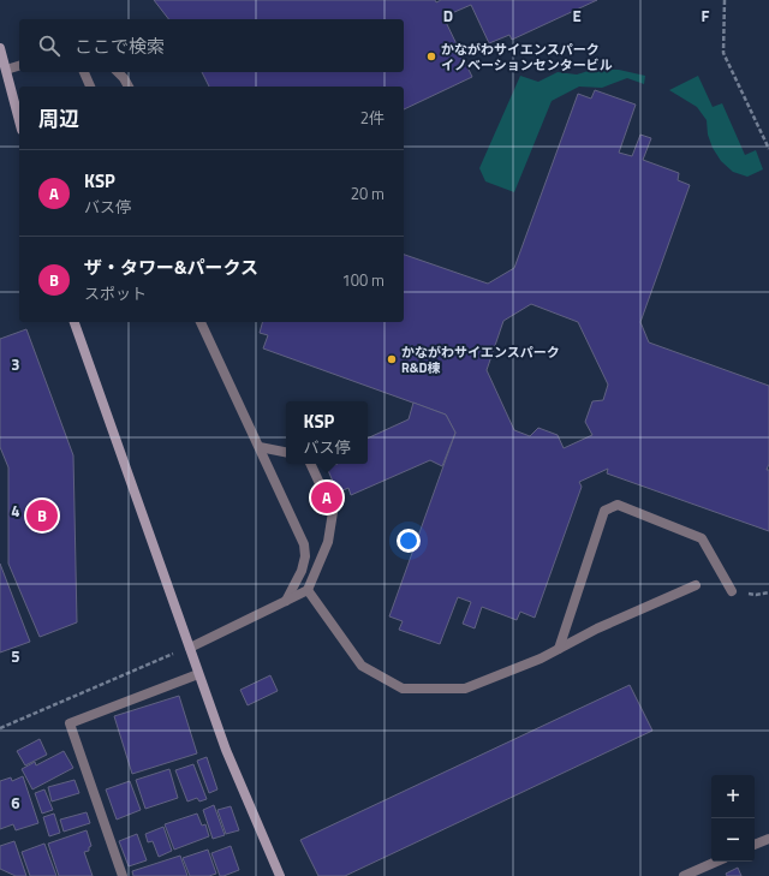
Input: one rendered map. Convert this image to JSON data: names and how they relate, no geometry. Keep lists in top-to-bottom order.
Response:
{
  "places": ["かながわサイエンスパーク イノベーションセンタービル", "かながわサイエンスパーク R&D棟"],
  "page": {
    "search": "ここで検索",
    "heading": ["周辺", "2件"],
    "list": [
      {
        "mark": "A",
        "name": "KSP",
        "note": "バス停",
        "value": "20 m"
      },
      {
        "mark": "B",
        "name": "ザ・タワー&パークス",
        "note": "スポット",
        "value": "100 m"
      }
    ],
    "popup": ["KSP", "バス停"],
    "pins": ["A", "B"],
    "map_buttons": ["+", "−"]
  },
  "grid": {
    "columns": ["D", "E", "F"],
    "rows": [
      "3",
      "4",
      "5",
      "6"
    ]
  }
}
